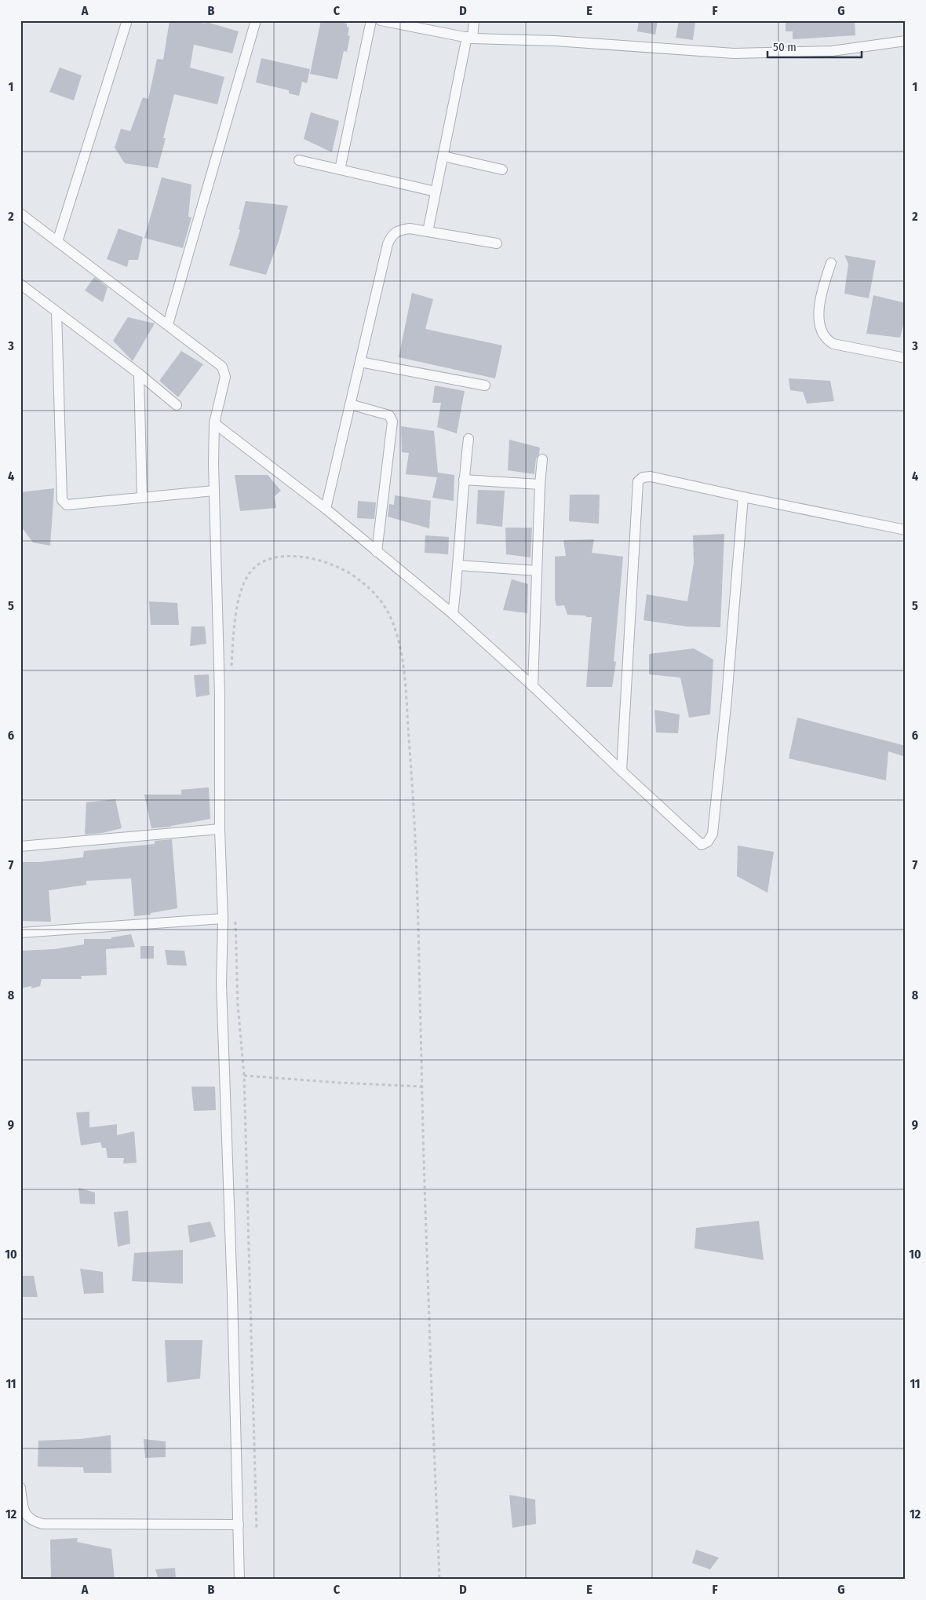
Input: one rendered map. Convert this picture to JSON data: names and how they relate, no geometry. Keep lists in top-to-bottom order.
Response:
{
  "scale_bar": "50 m",
  "grid": {
    "columns": [
      "A",
      "B",
      "C",
      "D",
      "E",
      "F",
      "G"
    ],
    "rows": [
      "1",
      "2",
      "3",
      "4",
      "5",
      "6",
      "7",
      "8",
      "9",
      "10",
      "11",
      "12"
    ]
  }
}
